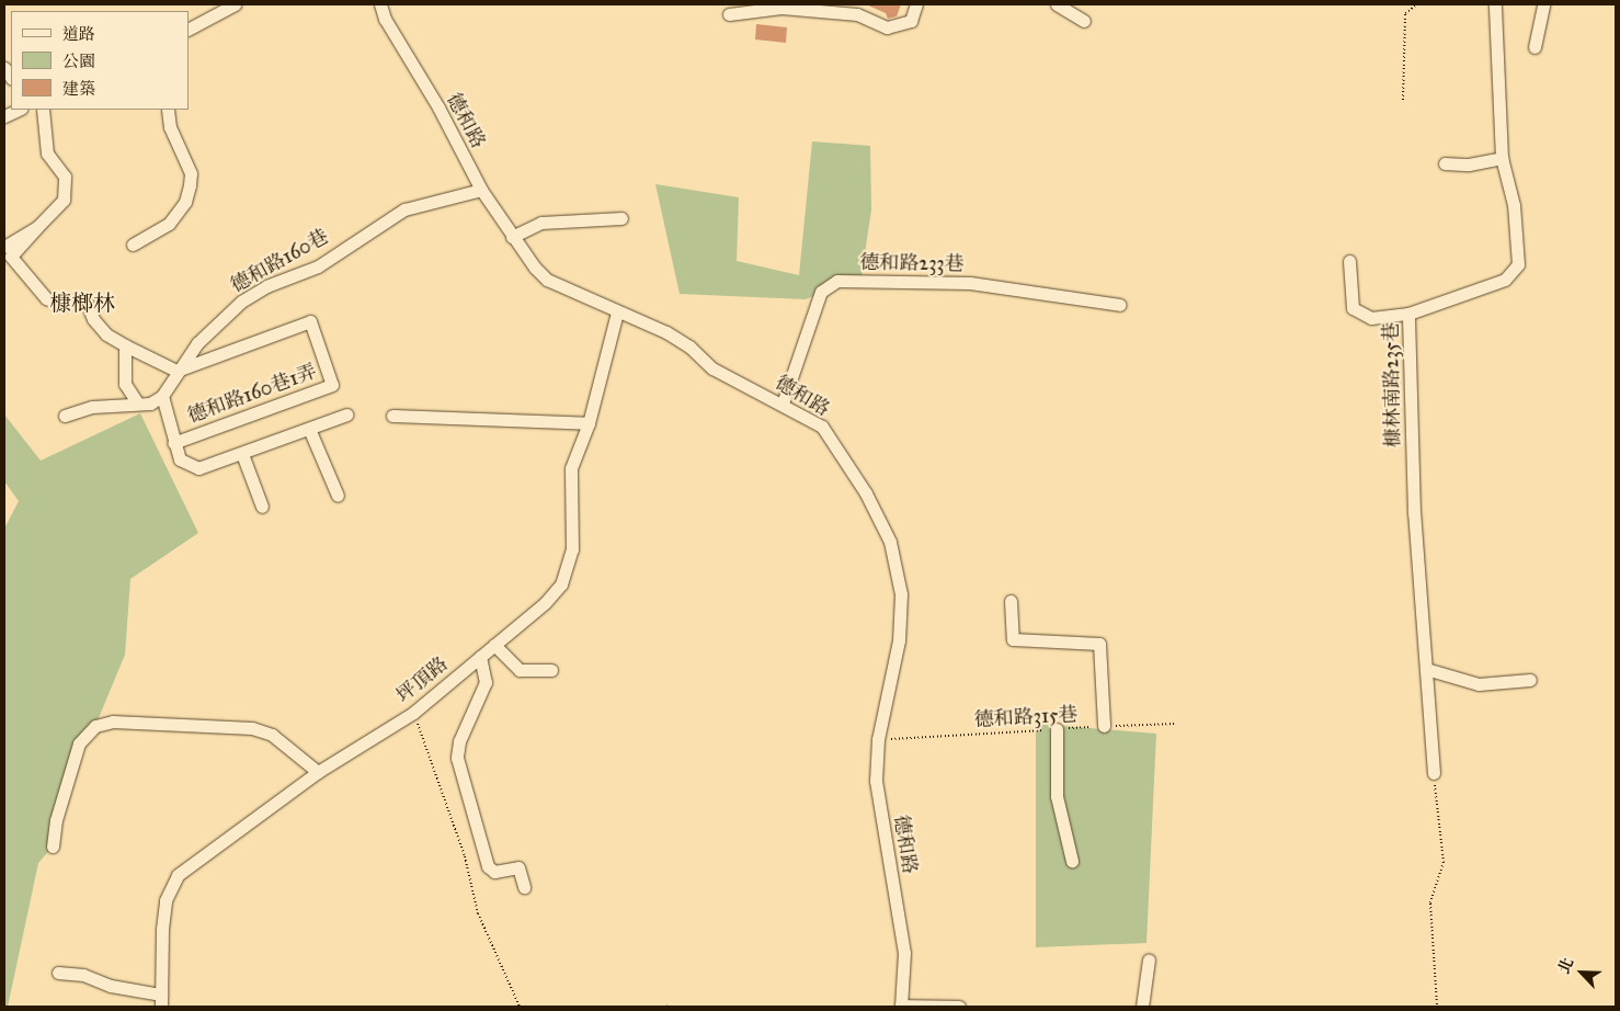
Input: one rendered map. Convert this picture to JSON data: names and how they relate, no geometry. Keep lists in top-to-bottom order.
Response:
{
  "streets": {
    "street": [
      "德和路",
      "德和路160巷",
      "德和路233巷",
      "槺林南路235巷",
      "德和路160巷1弄",
      "坪頂路"
    ],
    "path": ["德和路315巷"]
  },
  "crossings": [
    ["德和路", "德和路160巷"],
    ["德和路", "德和路233巷"],
    ["德和路", "坪頂路"],
    ["德和路", "德和路315巷"],
    ["德和路160巷", "德和路160巷1弄"]
  ],
  "districts": ["槺榔林"],
  "legend": ["道路", "公園", "建築"],
  "north": "top left"
}
